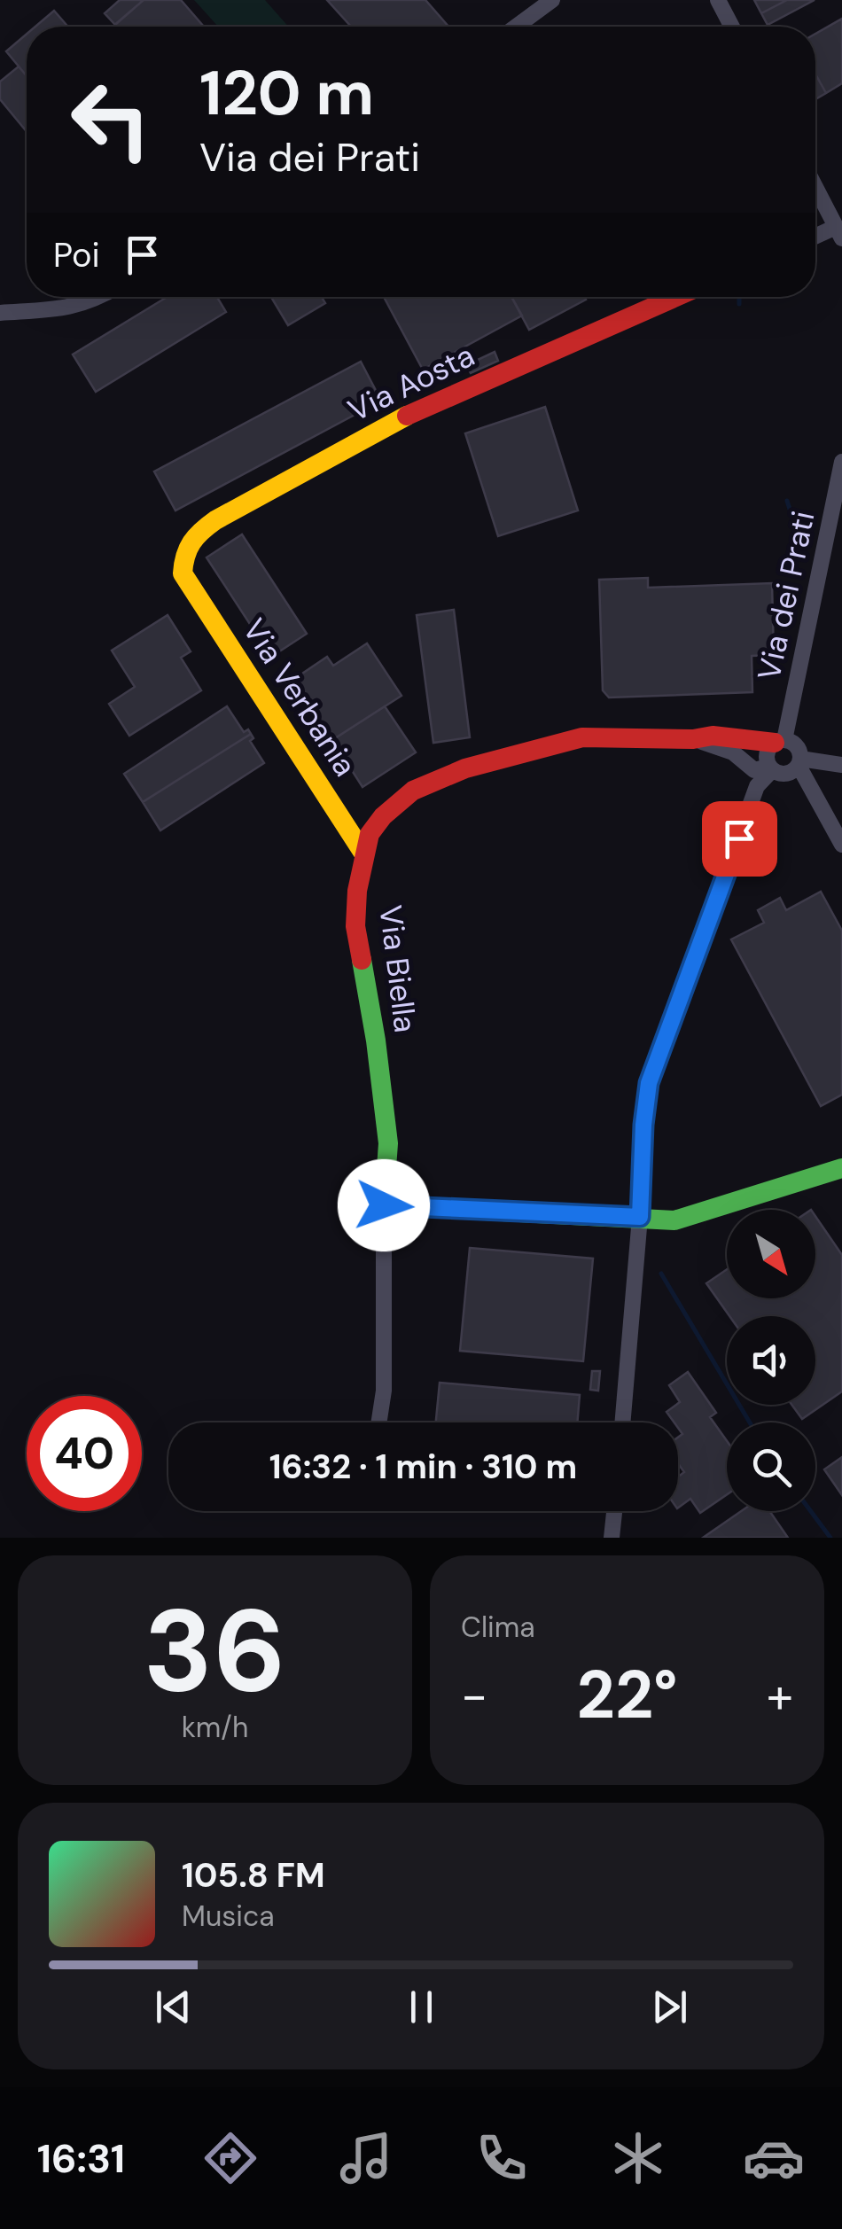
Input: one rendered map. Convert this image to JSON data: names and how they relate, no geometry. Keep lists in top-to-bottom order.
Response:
{
  "streets": {
    "street": [
      "Via Aosta",
      "Via dei Prati",
      "Via Verbania",
      "Via Biella"
    ]
  },
  "crossings": [
    ["Via Aosta", "Via Verbania"],
    ["Via dei Prati", "Via Biella"],
    ["Via Verbania", "Via Biella"]
  ],
  "north": "bottom right",
  "page": {
    "turn": ["120 m", "Via dei Prati"],
    "then": "Poi",
    "limit": "40",
    "trip": "16:32 · 1 min · 310 m",
    "tile": [
      ["36", "km/h"],
      "Clima"
    ],
    "heat": ["−", "22°", "+"],
    "song": ["105.8 FM", "Musica"],
    "tabs": "16:31"
  }
}
